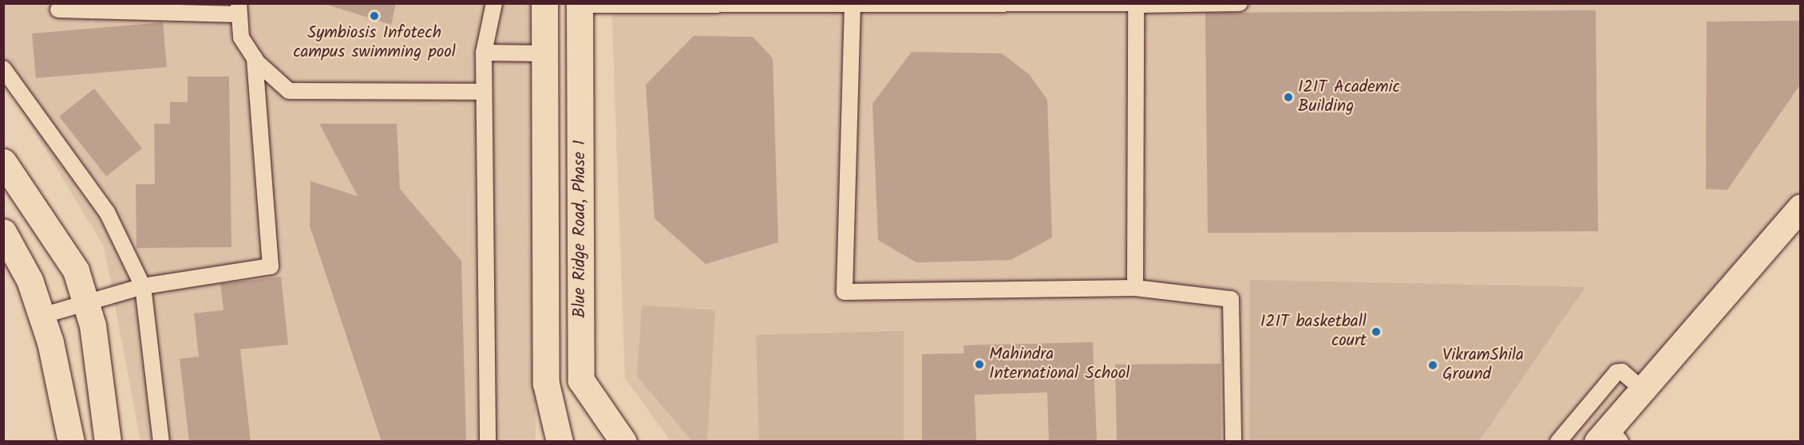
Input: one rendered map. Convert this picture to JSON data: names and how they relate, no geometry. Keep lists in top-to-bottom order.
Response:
{
  "streets": {
    "street": ["Blue Ridge Road, Phase 1"]
  },
  "places": [
    "Symbiosis Infotech campus swimming pool",
    "I2IT Academic Building",
    "I2IT basketball court",
    "Mahindra International School",
    "VikramShila Ground"
  ]
}
